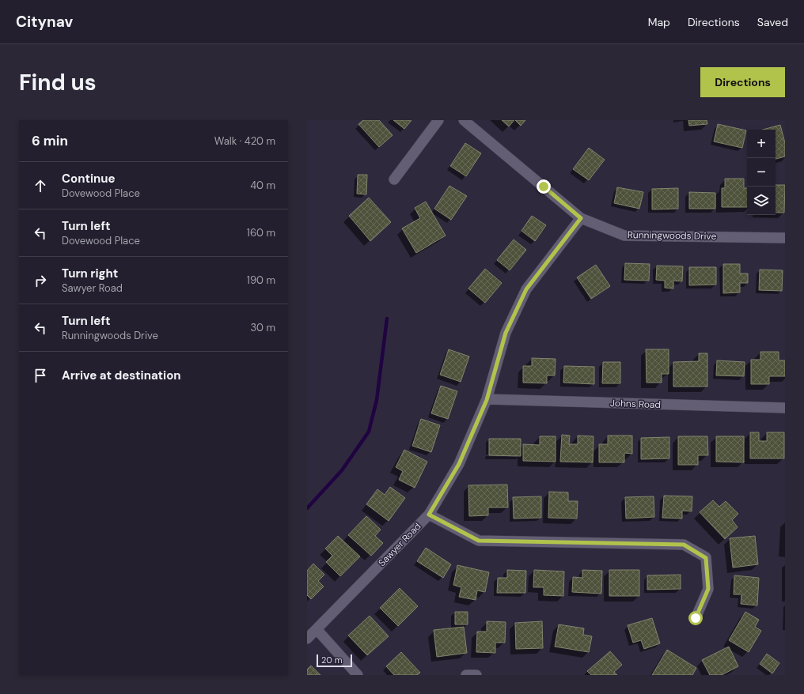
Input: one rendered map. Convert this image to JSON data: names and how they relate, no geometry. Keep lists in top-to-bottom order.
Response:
{
  "streets": {
    "street": ["Runningwoods Drive", "Johns Road", "Sawyer Road"]
  },
  "crossings": [
    ["Runningwoods Drive", "Sawyer Road"],
    ["Johns Road", "Sawyer Road"]
  ],
  "scale_bar": "20 m",
  "page": {
    "header": "Citynav",
    "nav": ["Map", "Directions", "Saved"],
    "buttons": "Directions",
    "title": "Find us",
    "heading": ["6 min", "Walk · 420 m"],
    "map_buttons": ["+", "−"],
    "list": [
      ["Continue", "Dovewood Place", "40 m"],
      ["Turn left", "Dovewood Place", "160 m"],
      ["Turn right", "Sawyer Road", "190 m"],
      ["Turn left", "Runningwoods Drive", "30 m"],
      "Arrive at destination"
    ],
    "scale": "20 m"
  }
}
